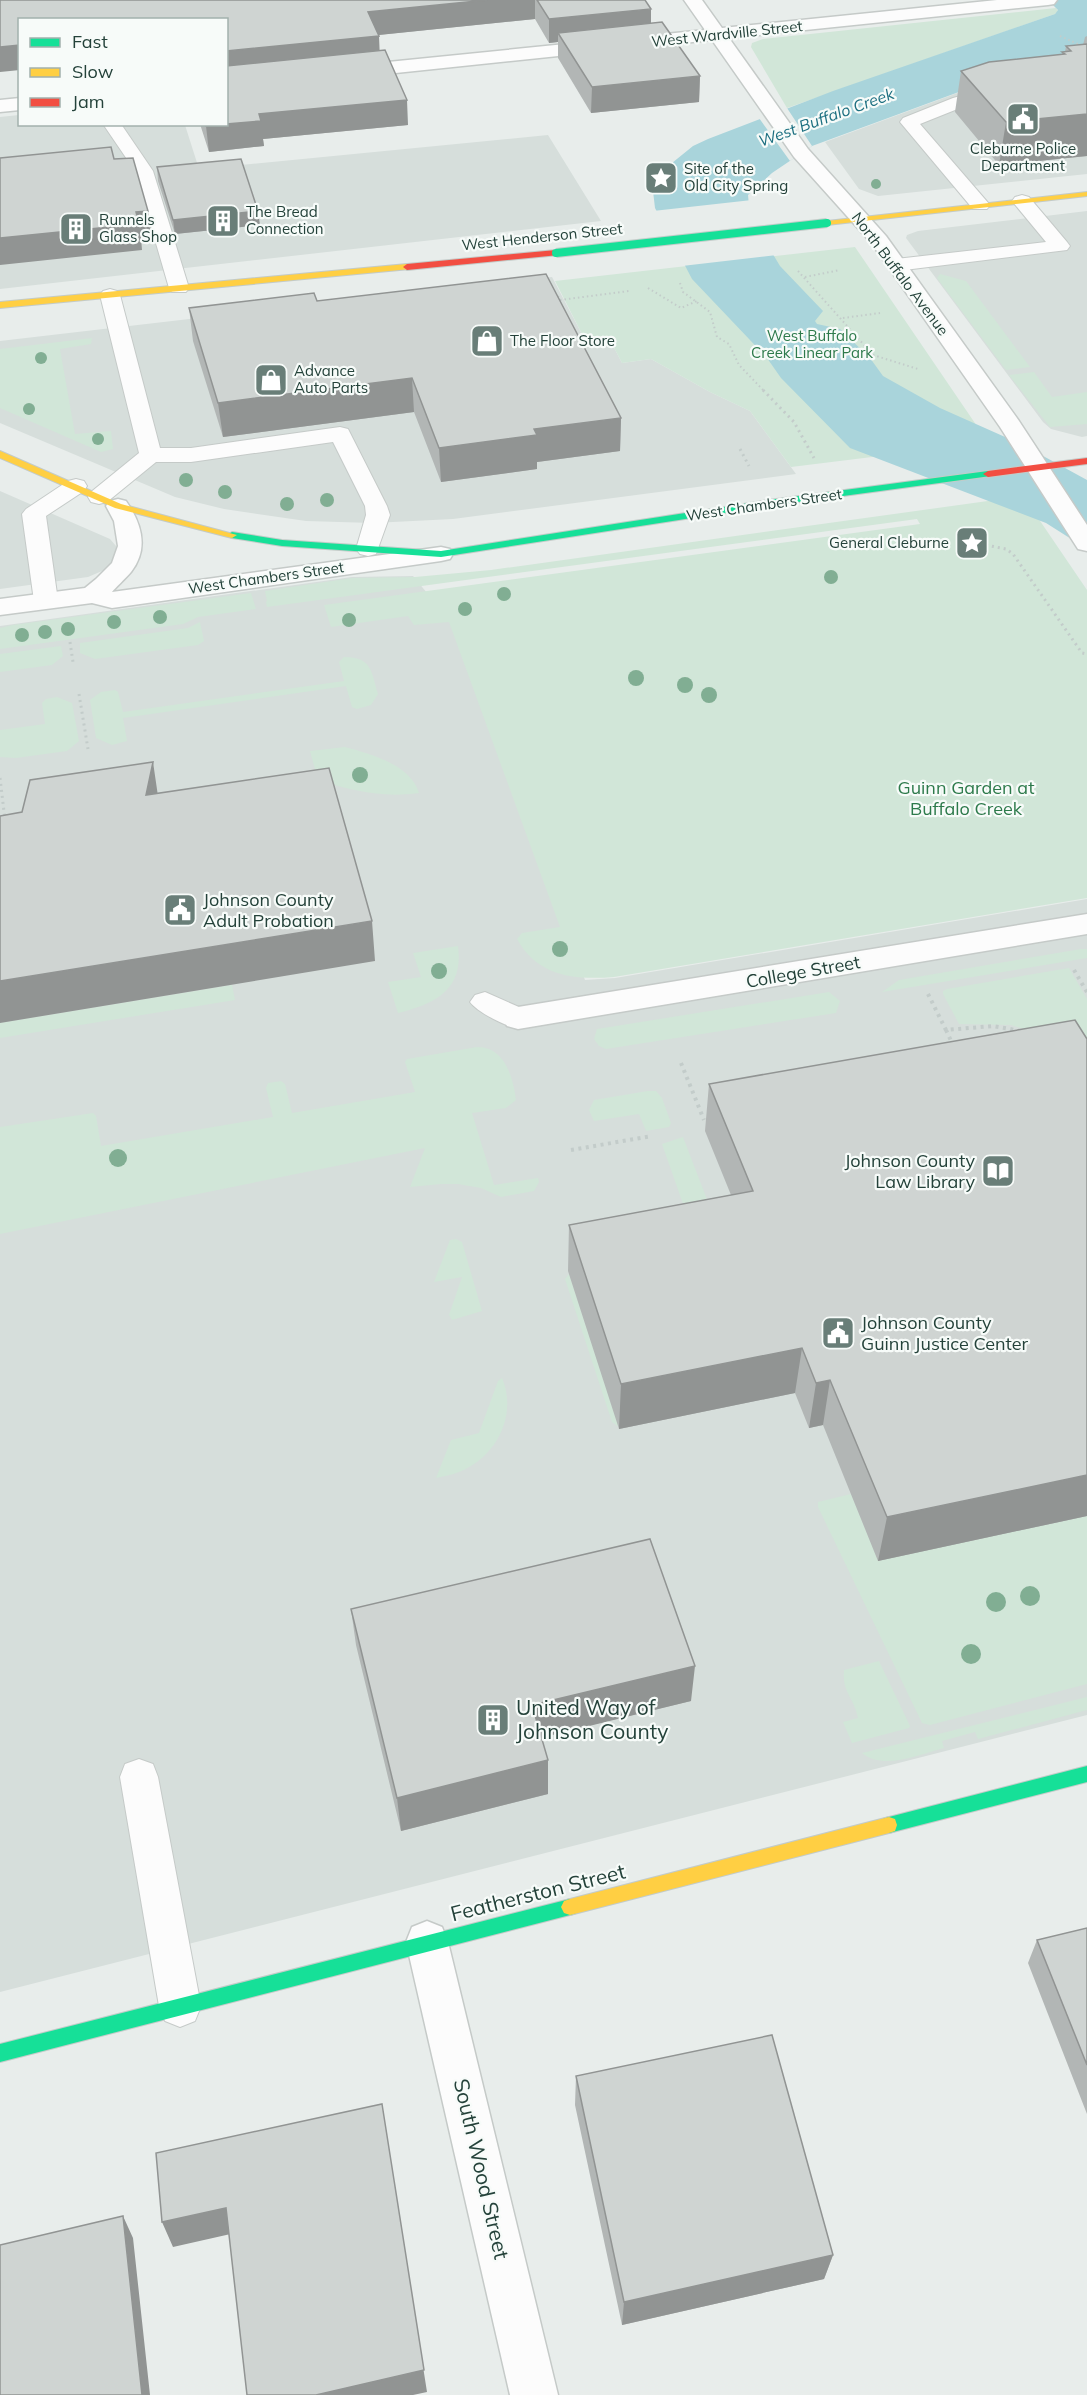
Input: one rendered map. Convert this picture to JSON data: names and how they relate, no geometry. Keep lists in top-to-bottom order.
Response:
{
  "streets": {
    "main road": ["West Henderson Street", "West Chambers Street", "Featherston Street"],
    "street": [
      "West Wardville Street",
      "North Buffalo Avenue",
      "College Street",
      "South Wood Street"
    ]
  },
  "crossings": [
    ["West Wardville Street", "North Buffalo Avenue"],
    ["West Henderson Street", "North Buffalo Avenue"],
    ["North Buffalo Avenue", "West Chambers Street"],
    ["Featherston Street", "South Wood Street"]
  ],
  "water": ["West Buffalo Creek"],
  "parks": ["West Buffalo Creek Linear Park", "Guinn Garden at Buffalo Creek"],
  "places": {
    "public building": ["Cleburne Police Department", "Johnson County Adult Probation", "Johnson County Guinn Justice Center"],
    "place": ["Site of the Old City Spring", "General Cleburne"],
    "building": ["The Bread Connection", "Runnels Glass Shop", "United Way of Johnson County"],
    "shop": ["The Floor Store", "Advance Auto Parts"],
    "library": ["Johnson County Law Library"]
  },
  "legend": ["Fast", "Slow", "Jam"]
}
